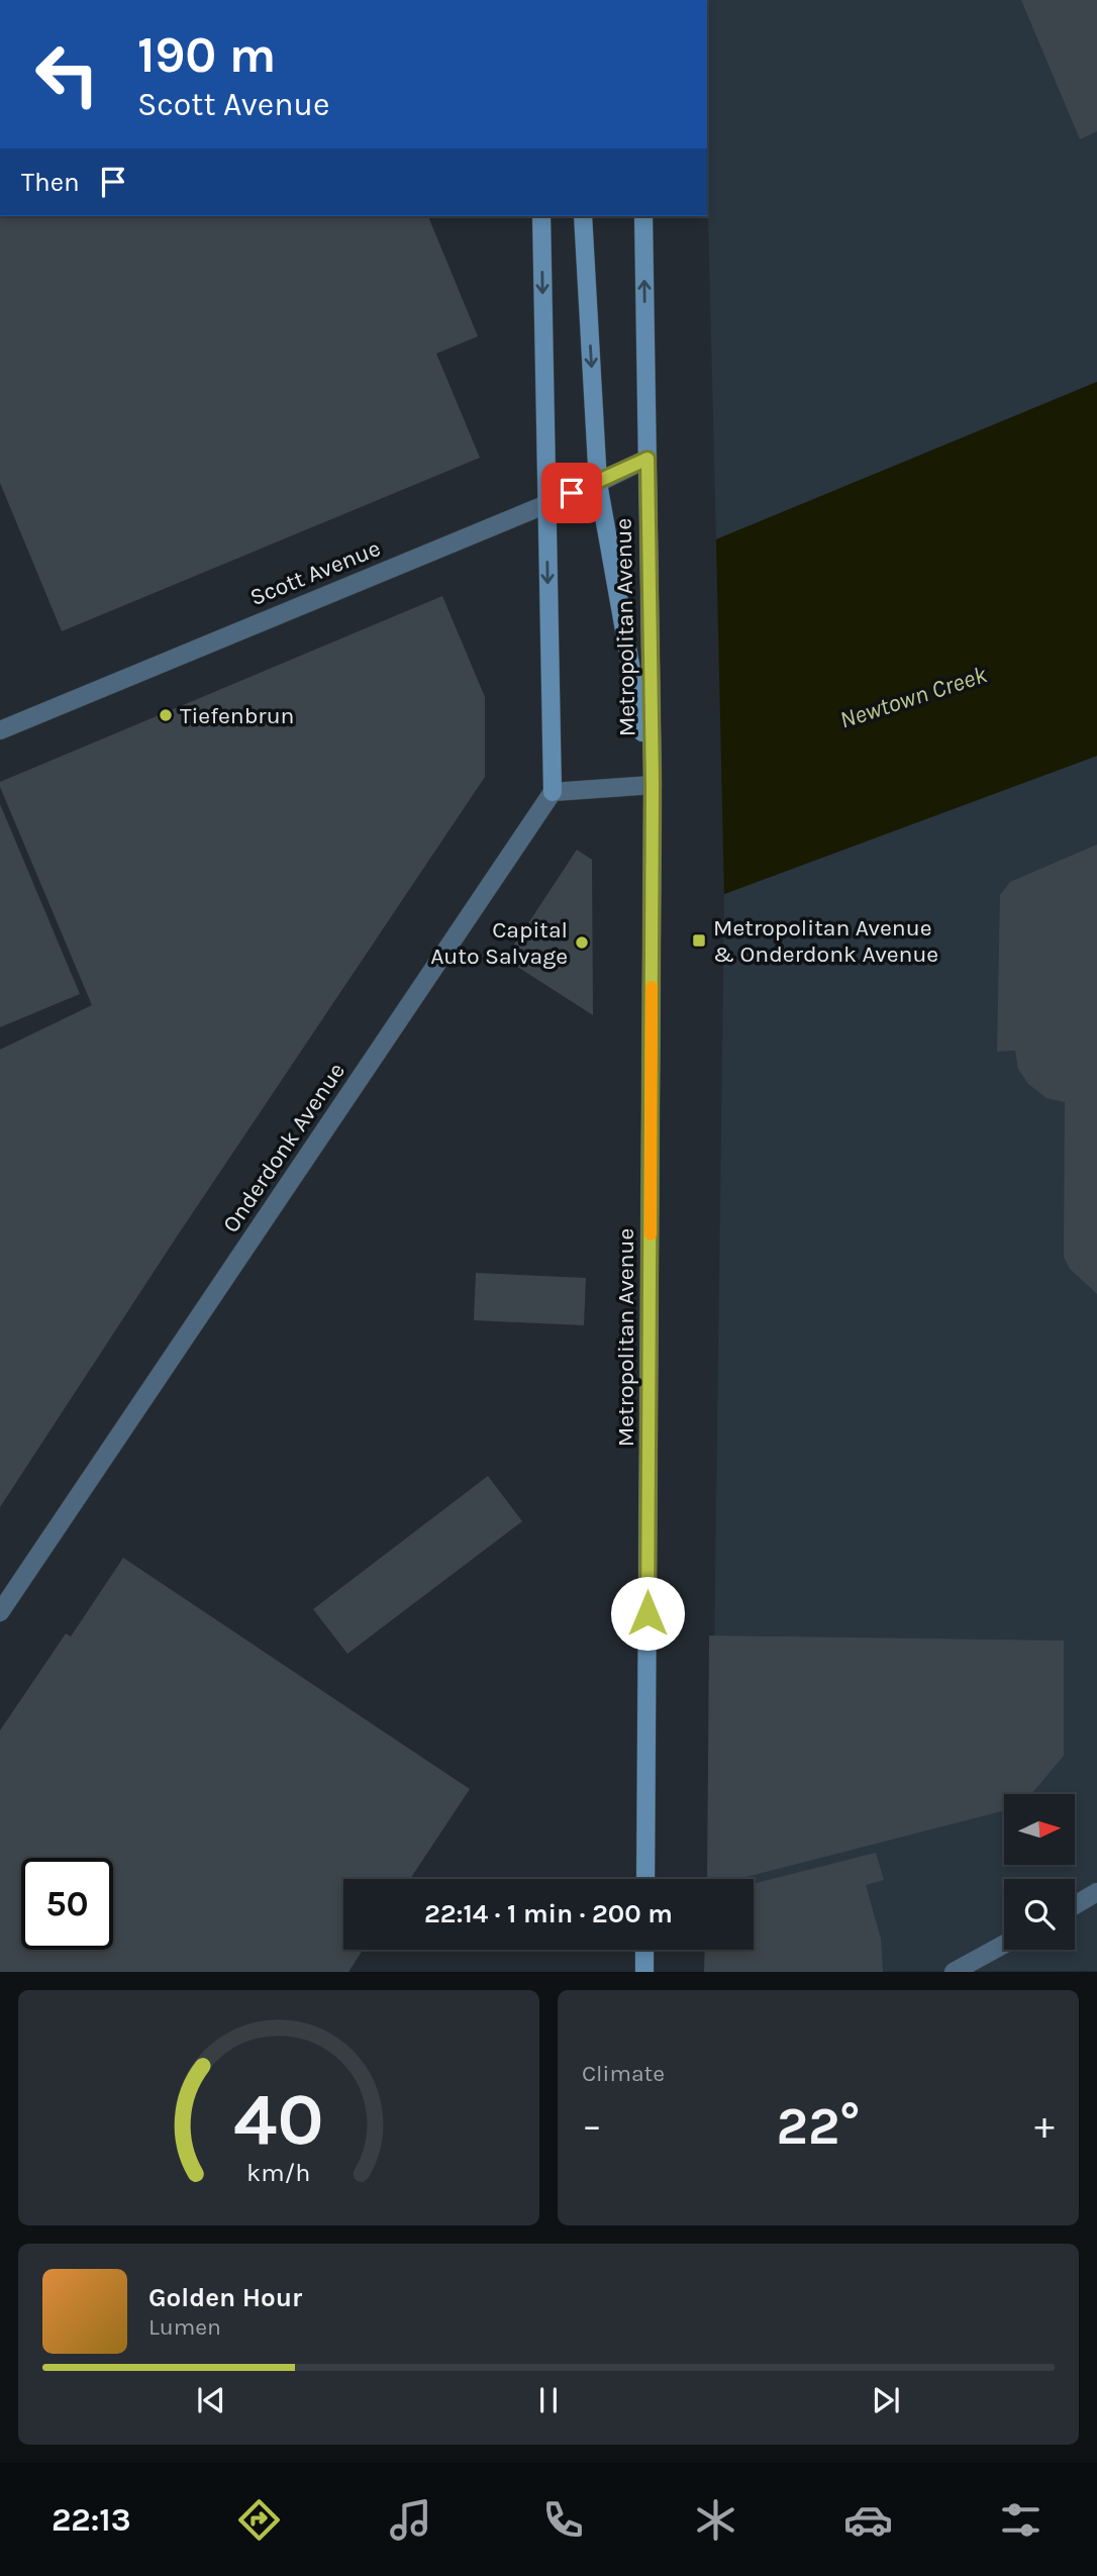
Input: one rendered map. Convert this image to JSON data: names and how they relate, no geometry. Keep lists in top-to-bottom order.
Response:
{
  "streets": {
    "main road": ["Metropolitan Avenue"],
    "street": ["Scott Avenue", "Onderdonk Avenue"]
  },
  "crossings": [
    ["Scott Avenue", "Metropolitan Avenue"]
  ],
  "water": ["Newtown Creek"],
  "places": {
    "other": ["Tiefenbrun", "Capital Auto Salvage"],
    "transit": ["Metropolitan Avenue & Onderdonk Avenue"]
  },
  "north": "right",
  "page": {
    "turn": ["190 m", "Scott Avenue"],
    "then": "Then",
    "limit": "50",
    "trip": "22:14 · 1 min · 200 m",
    "tile": "Climate",
    "heat": ["−", "22°", "+"],
    "song": ["Golden Hour", "Lumen"],
    "tabs": "22:13",
    "gauge": ["40", "km/h"]
  }
}
